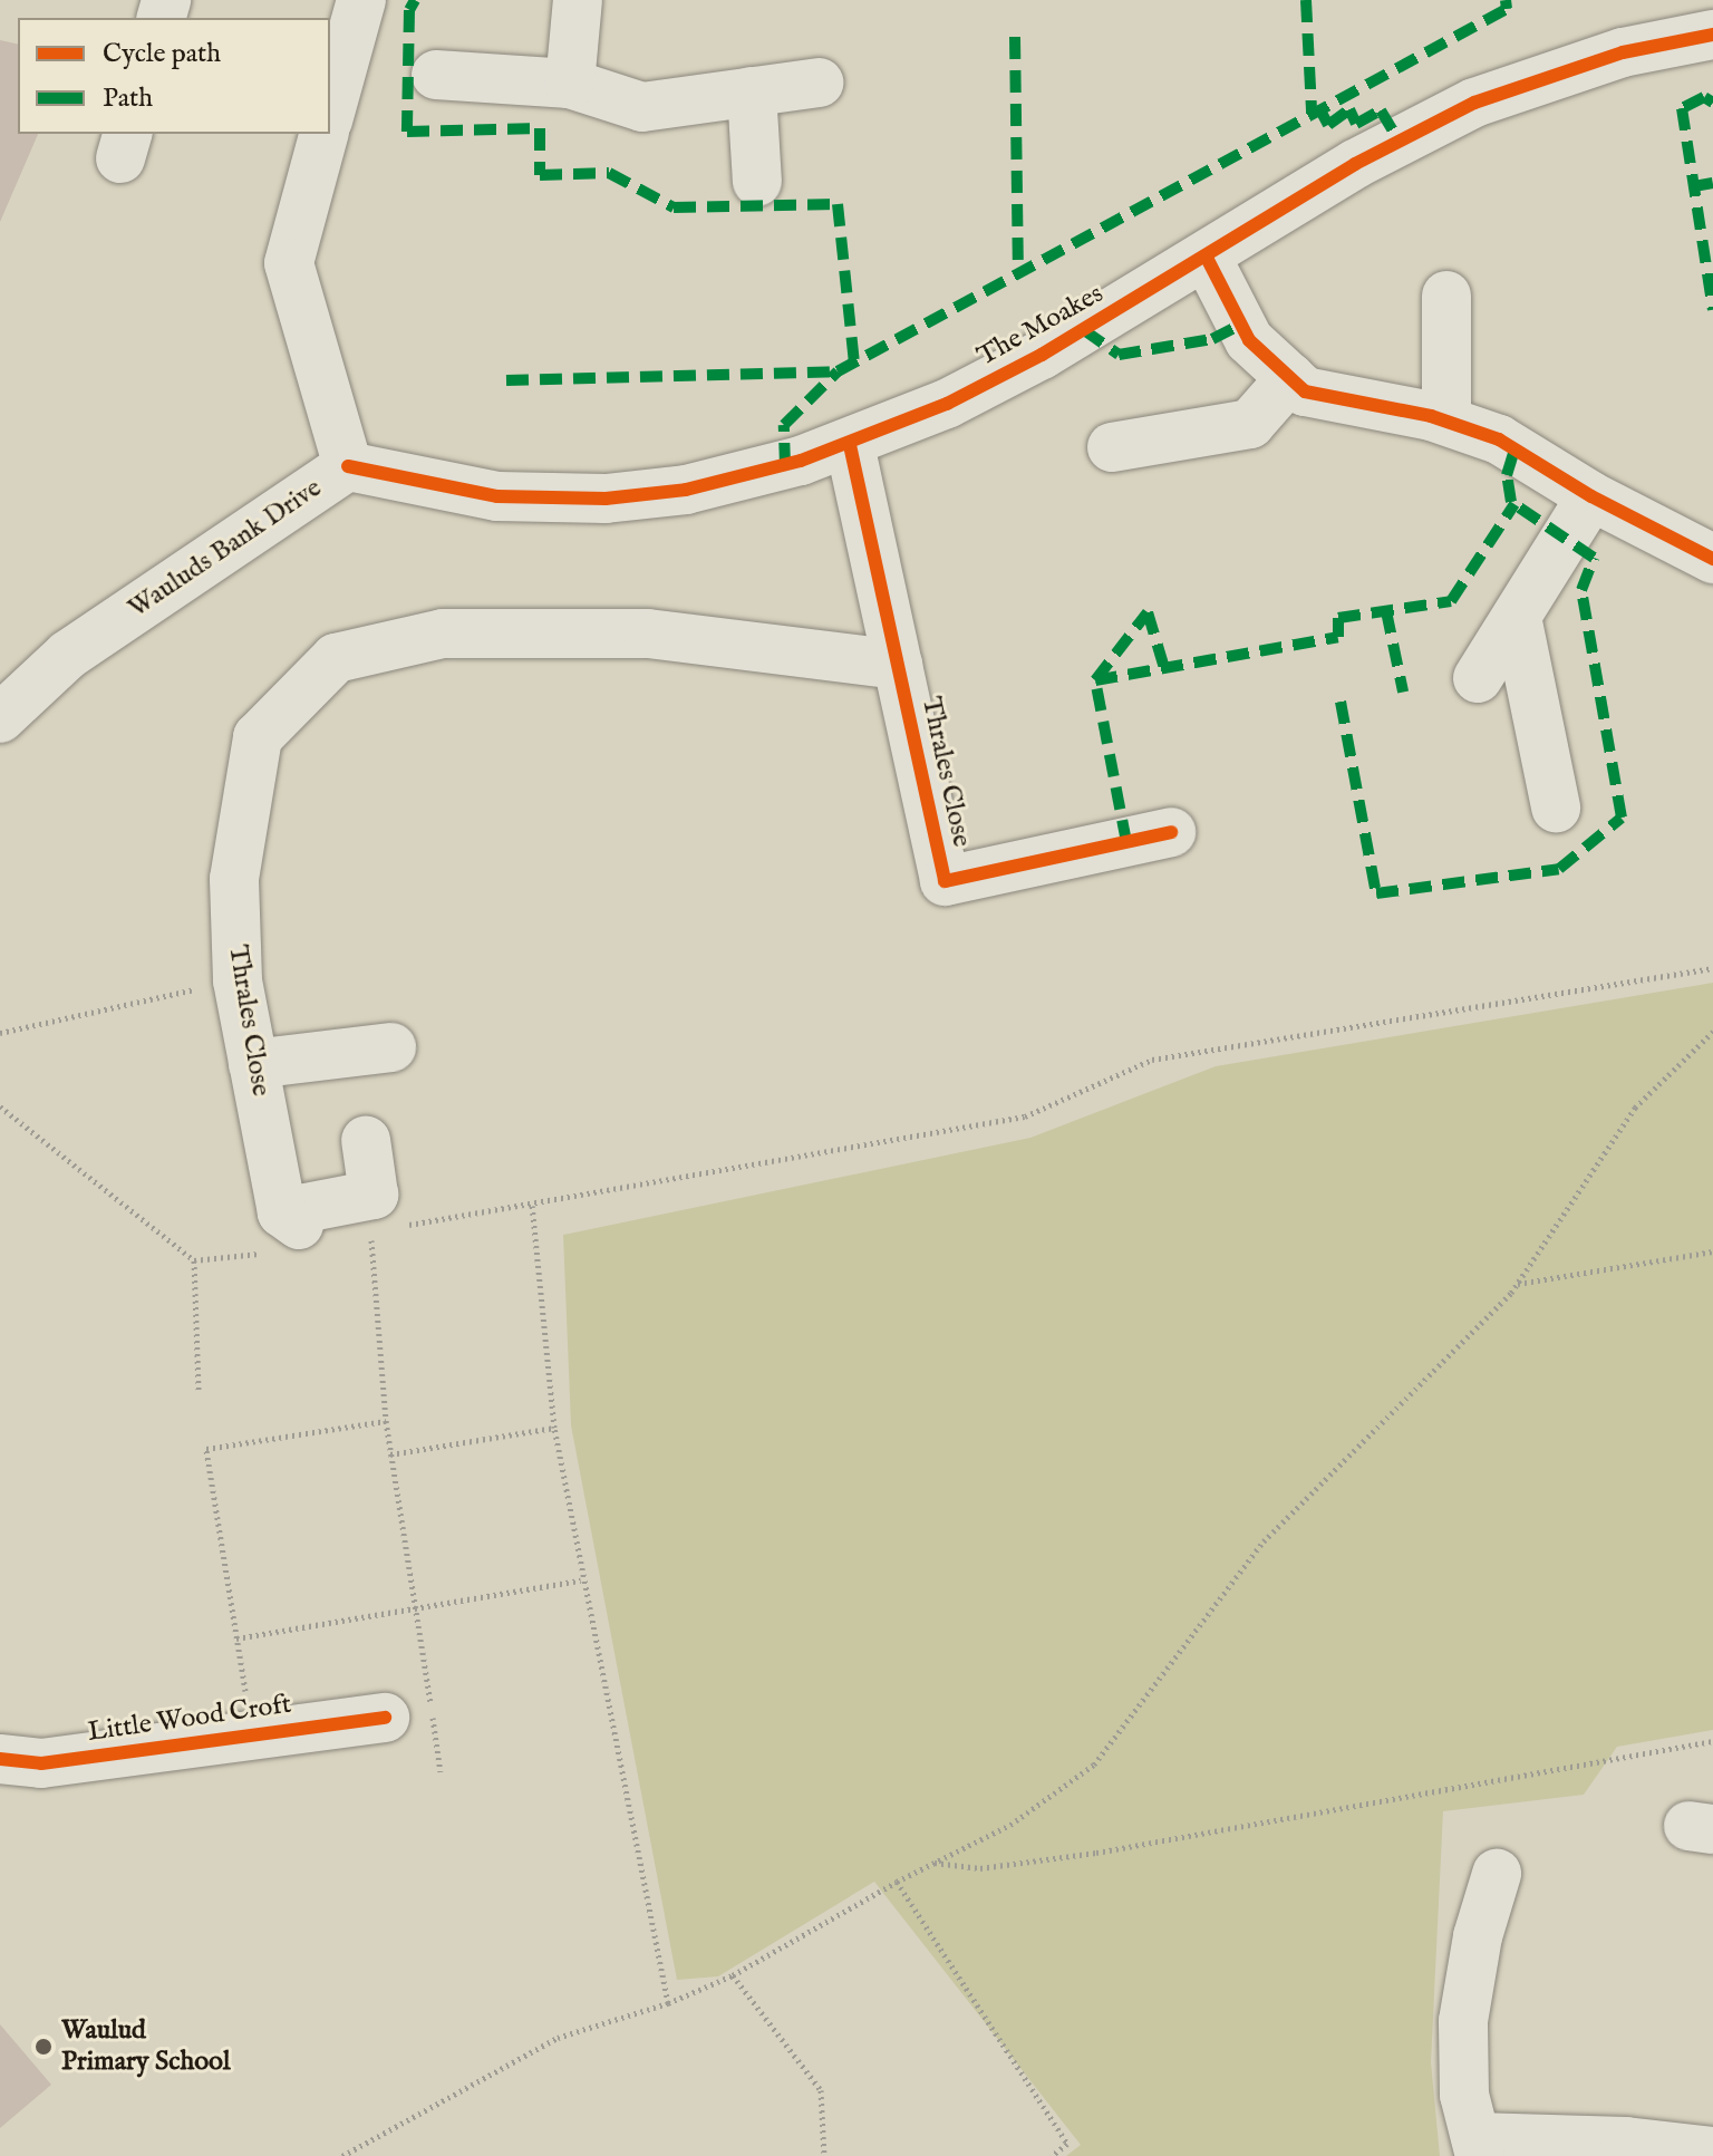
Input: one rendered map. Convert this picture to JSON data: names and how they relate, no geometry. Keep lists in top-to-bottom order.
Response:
{
  "streets": {
    "street": [
      "The Moakes",
      "Wauluds Bank Drive",
      "Thrales Close",
      "Little Wood Croft"
    ]
  },
  "crossings": [
    ["The Moakes", "Wauluds Bank Drive"],
    ["The Moakes", "Thrales Close"]
  ],
  "places": ["Waulud Primary School"],
  "legend": ["Cycle path", "Path"]
}
